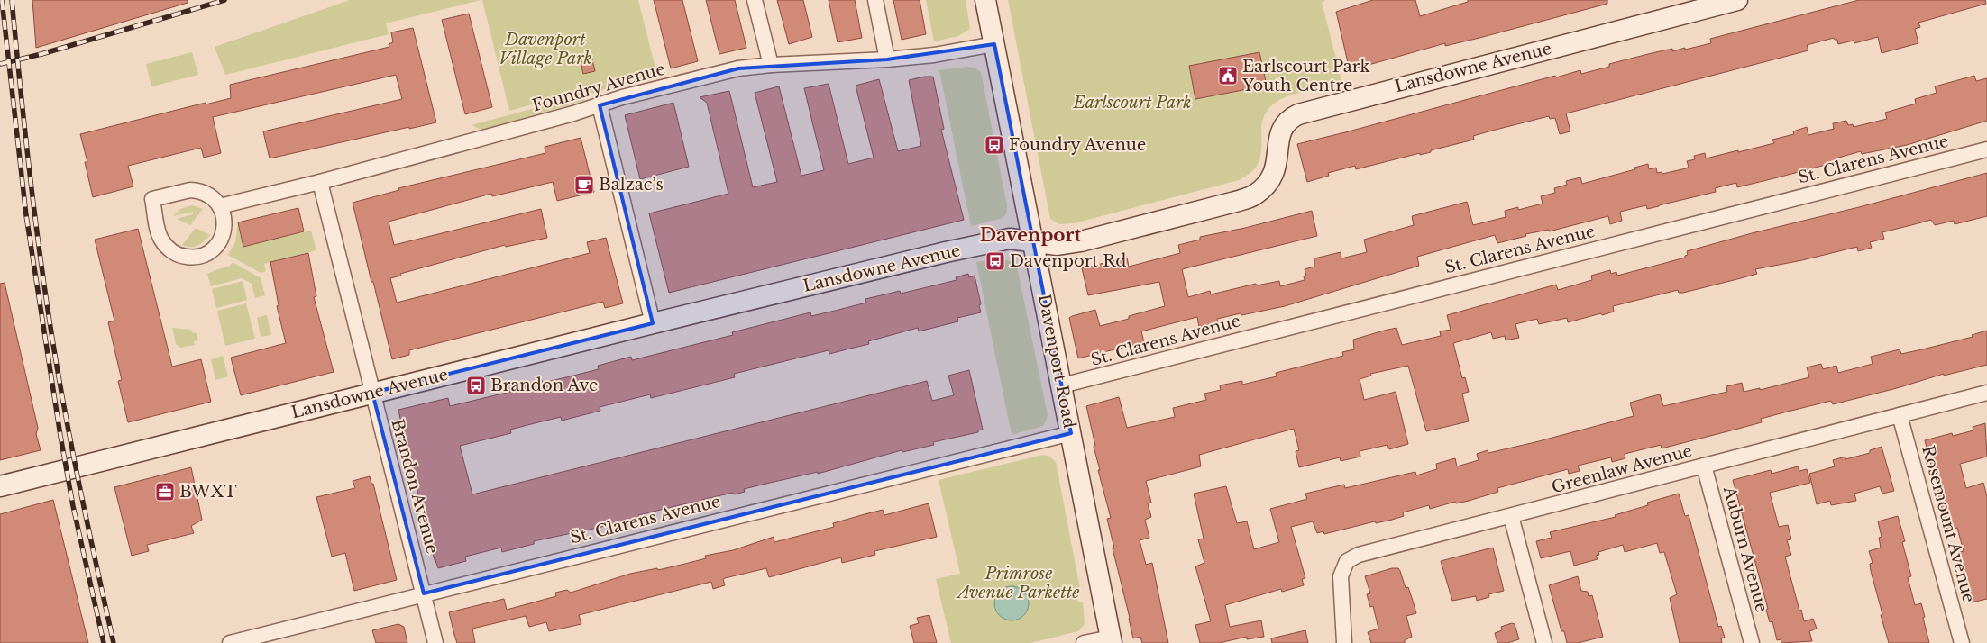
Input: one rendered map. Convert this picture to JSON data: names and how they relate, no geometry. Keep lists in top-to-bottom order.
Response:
{
  "streets": {
    "street": [
      "Lansdowne Avenue",
      "Foundry Avenue",
      "St. Clarens Avenue",
      "Davenport Road",
      "Greenlaw Avenue",
      "Brandon Avenue",
      "Rosemount Avenue",
      "Auburn Avenue"
    ]
  },
  "crossings": [
    ["Lansdowne Avenue", "Davenport Road"],
    ["Lansdowne Avenue", "Brandon Avenue"],
    ["Foundry Avenue", "Davenport Road"],
    ["Foundry Avenue", "Brandon Avenue"],
    ["St. Clarens Avenue", "Davenport Road"],
    ["St. Clarens Avenue", "Brandon Avenue"],
    ["Greenlaw Avenue", "Rosemount Avenue"],
    ["Greenlaw Avenue", "Auburn Avenue"]
  ],
  "districts": ["Davenport"],
  "parks": ["Davenport Village Park", "Earlscourt Park", "Primrose Avenue Parkette"],
  "places": {
    "public building": ["Earlscourt Park Youth Centre"],
    "bus stop": ["Foundry Avenue", "Davenport Rd", "Brandon Ave"],
    "cafe": ["Balzac’s"],
    "office": ["BWXT"]
  }
}
